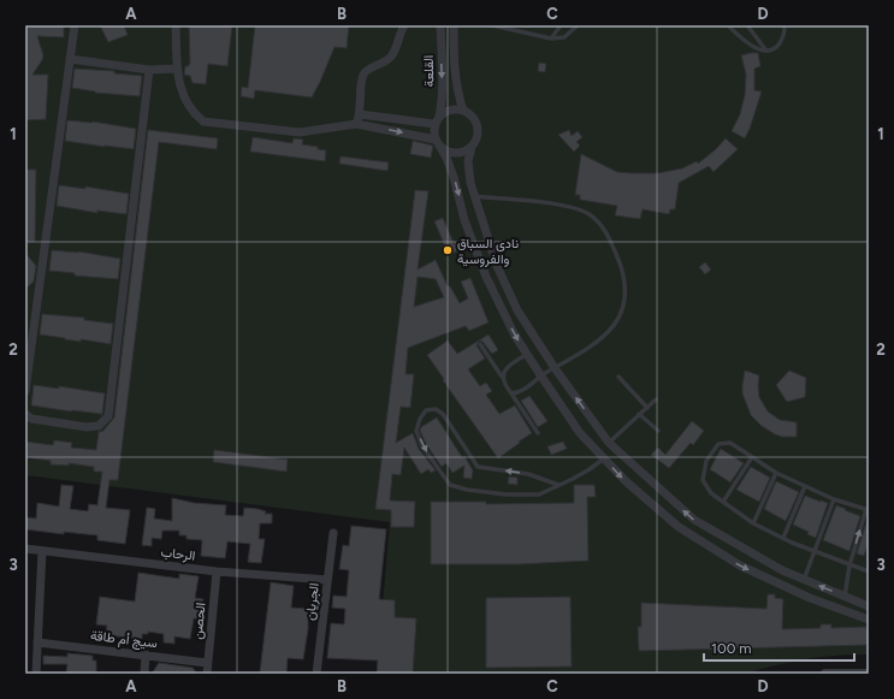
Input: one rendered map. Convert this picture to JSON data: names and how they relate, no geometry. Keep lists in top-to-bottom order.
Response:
{
  "streets": {
    "street": [
      "القلعة",
      "الرحاب",
      "الجريان",
      "الحصن",
      "سيج أم طاقة"
    ]
  },
  "crossings": [
    ["الرحاب", "الجريان"],
    ["الرحاب", "الحصن"],
    ["الحصن", "سيج أم طاقة"]
  ],
  "places": ["نادي السباق والفروسية"],
  "scale_bar": "100 m",
  "grid": {
    "columns": [
      "A",
      "B",
      "C",
      "D"
    ],
    "rows": ["1", "2", "3"]
  }
}
